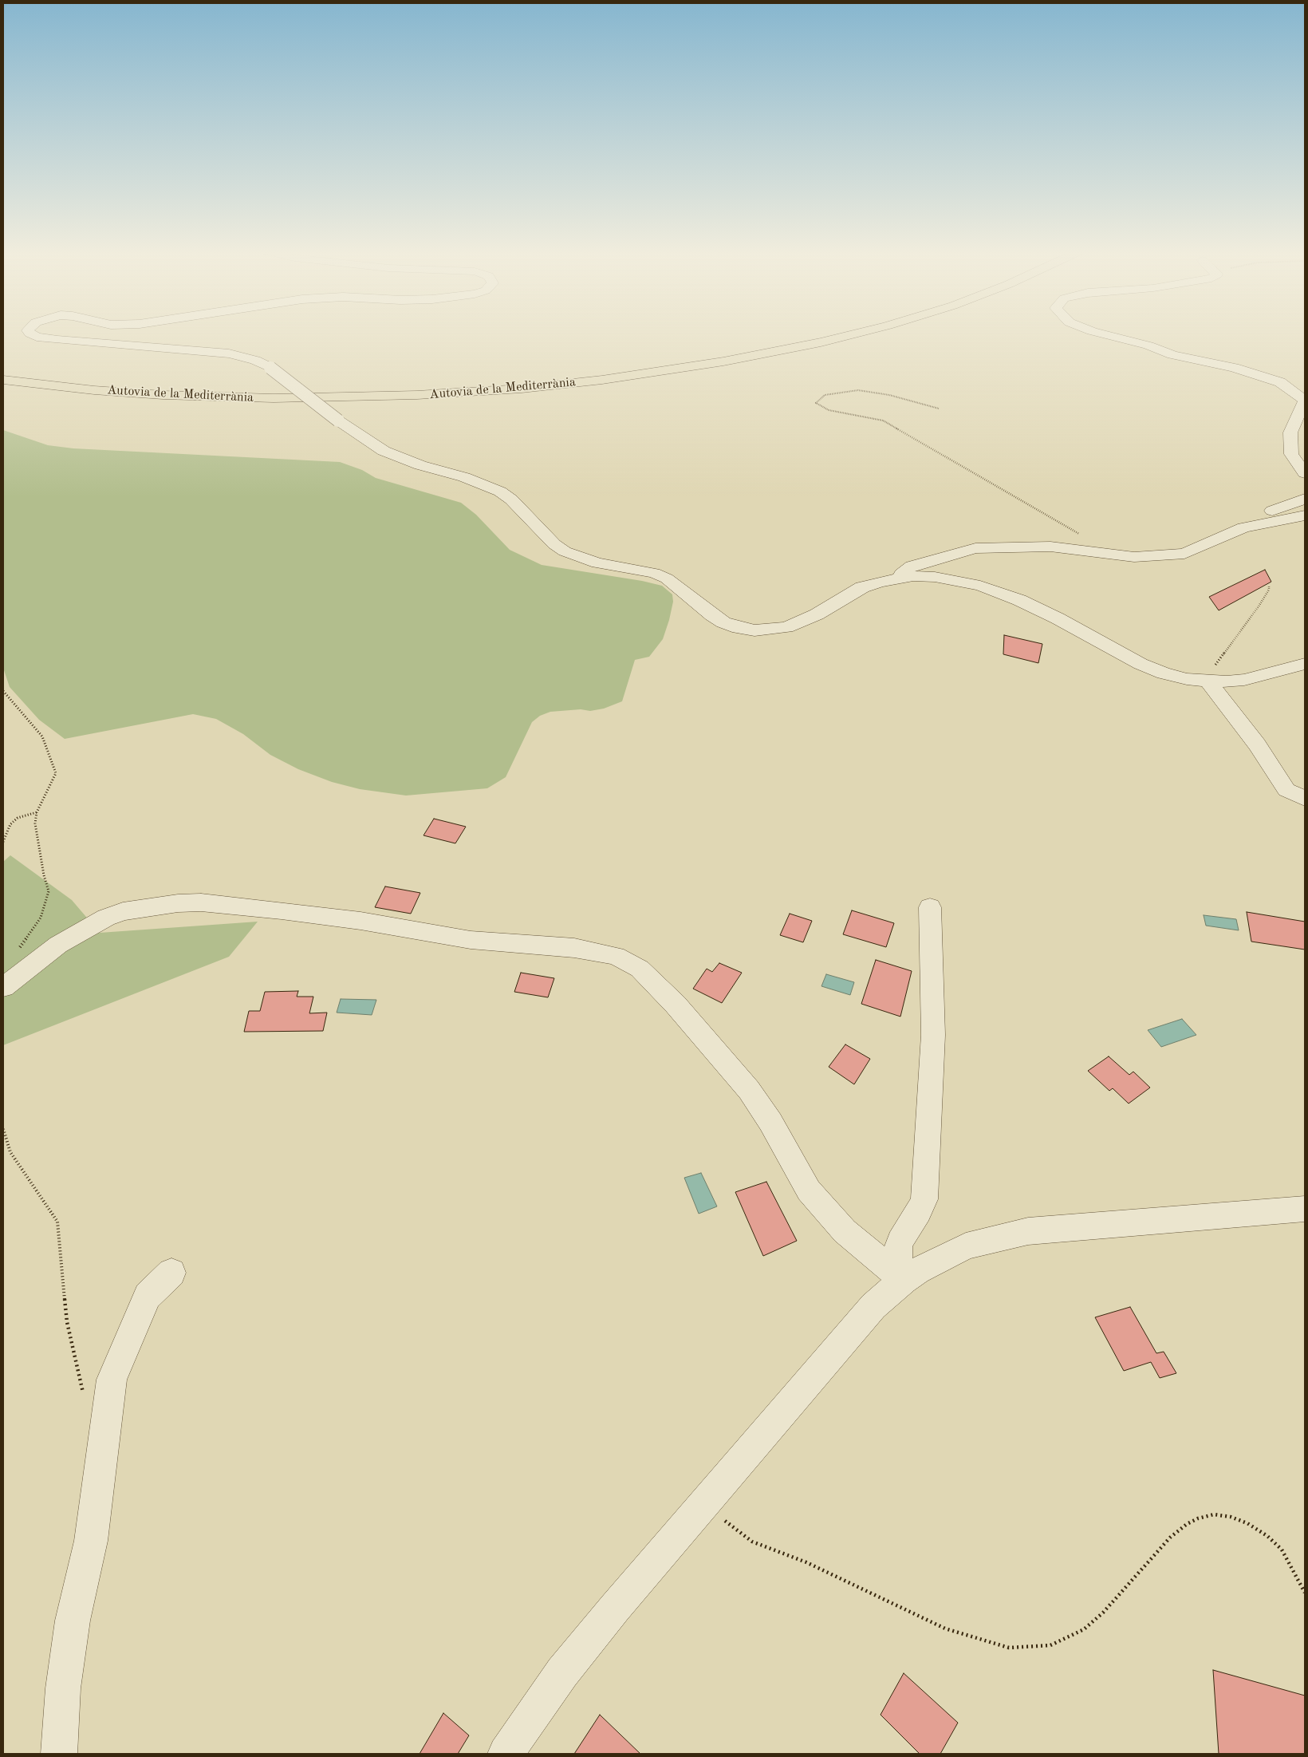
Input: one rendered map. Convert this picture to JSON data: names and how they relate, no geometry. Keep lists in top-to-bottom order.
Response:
{
  "streets": {
    "highway": ["Autovia de la Mediterrània"]
  }
}
